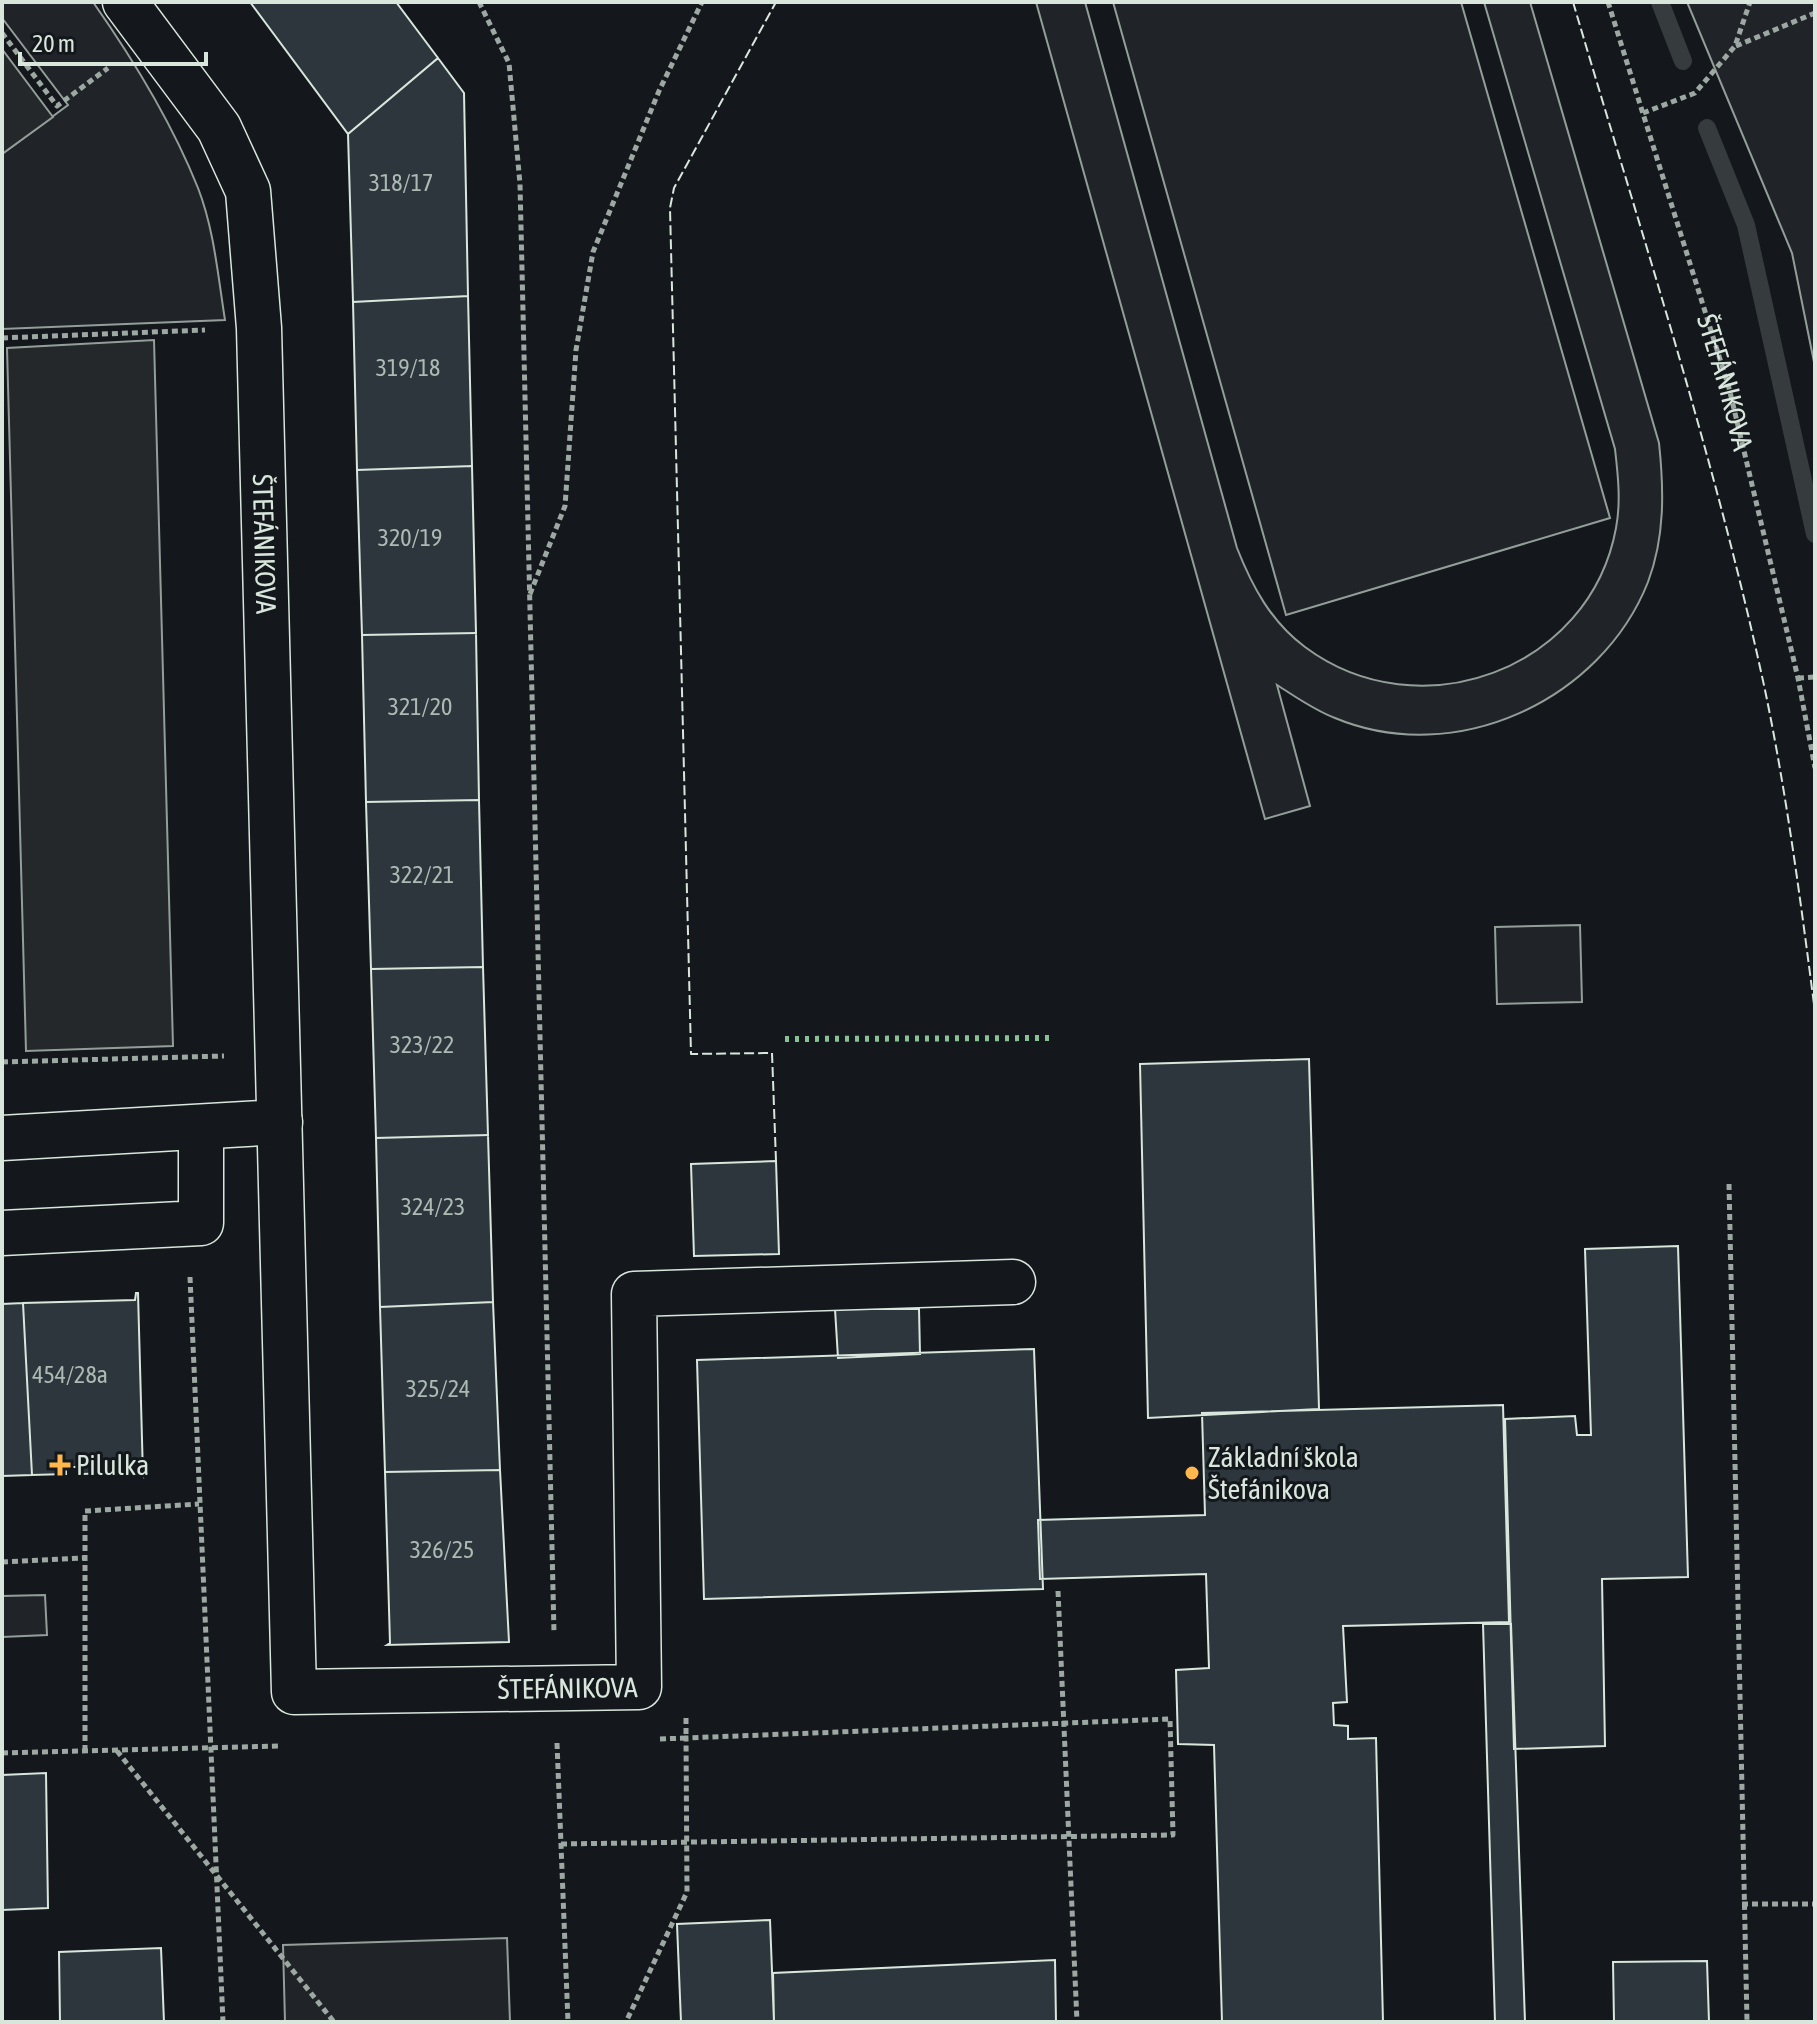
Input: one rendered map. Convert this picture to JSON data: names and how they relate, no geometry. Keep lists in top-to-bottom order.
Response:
{
  "streets": {
    "street": ["ŠTEFÁNIKOVA"]
  },
  "places": {
    "health": ["Pilulka"],
    "other": ["Základní škola Štefánikova"]
  },
  "house_numbers": [
    "318/17",
    "319/18",
    "320/19",
    "321/20",
    "322/21",
    "323/22",
    "324/23",
    "454/28a",
    "325/24",
    "326/25"
  ],
  "scale_bar": "20 m"
}
